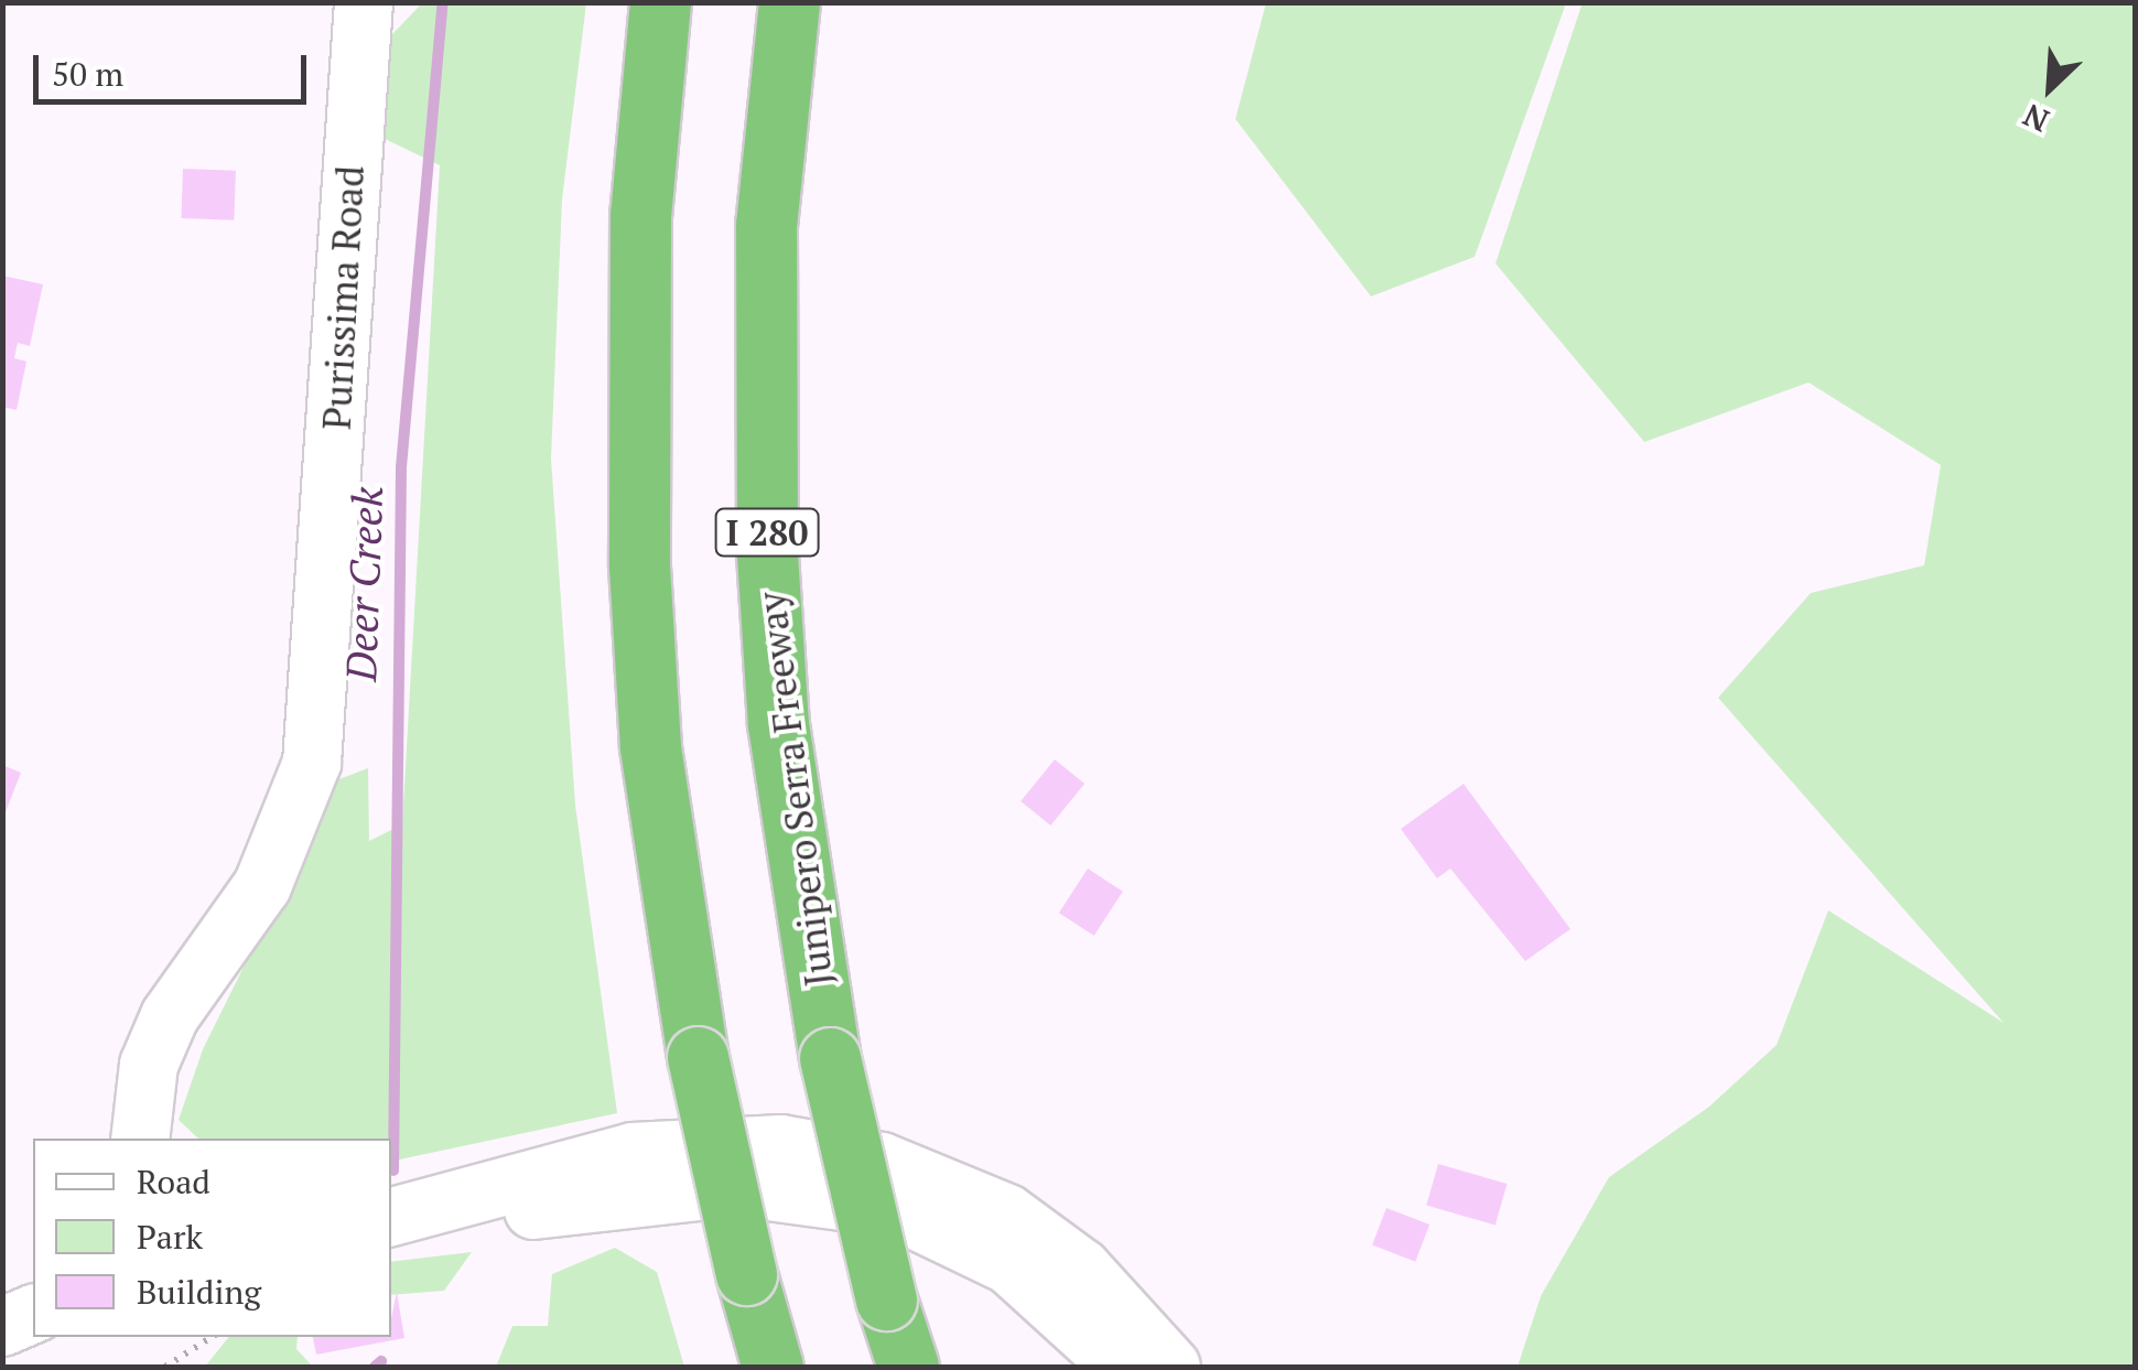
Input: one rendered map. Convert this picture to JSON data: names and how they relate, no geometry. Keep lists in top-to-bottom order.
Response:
{
  "streets": {
    "highway": ["I 280", "Junipero Serra Freeway"],
    "street": ["Purissima Road"]
  },
  "water": ["Deer Creek"],
  "legend": ["Road", "Park", "Building"],
  "scale_bar": "50 m",
  "north": "bottom left"
}
